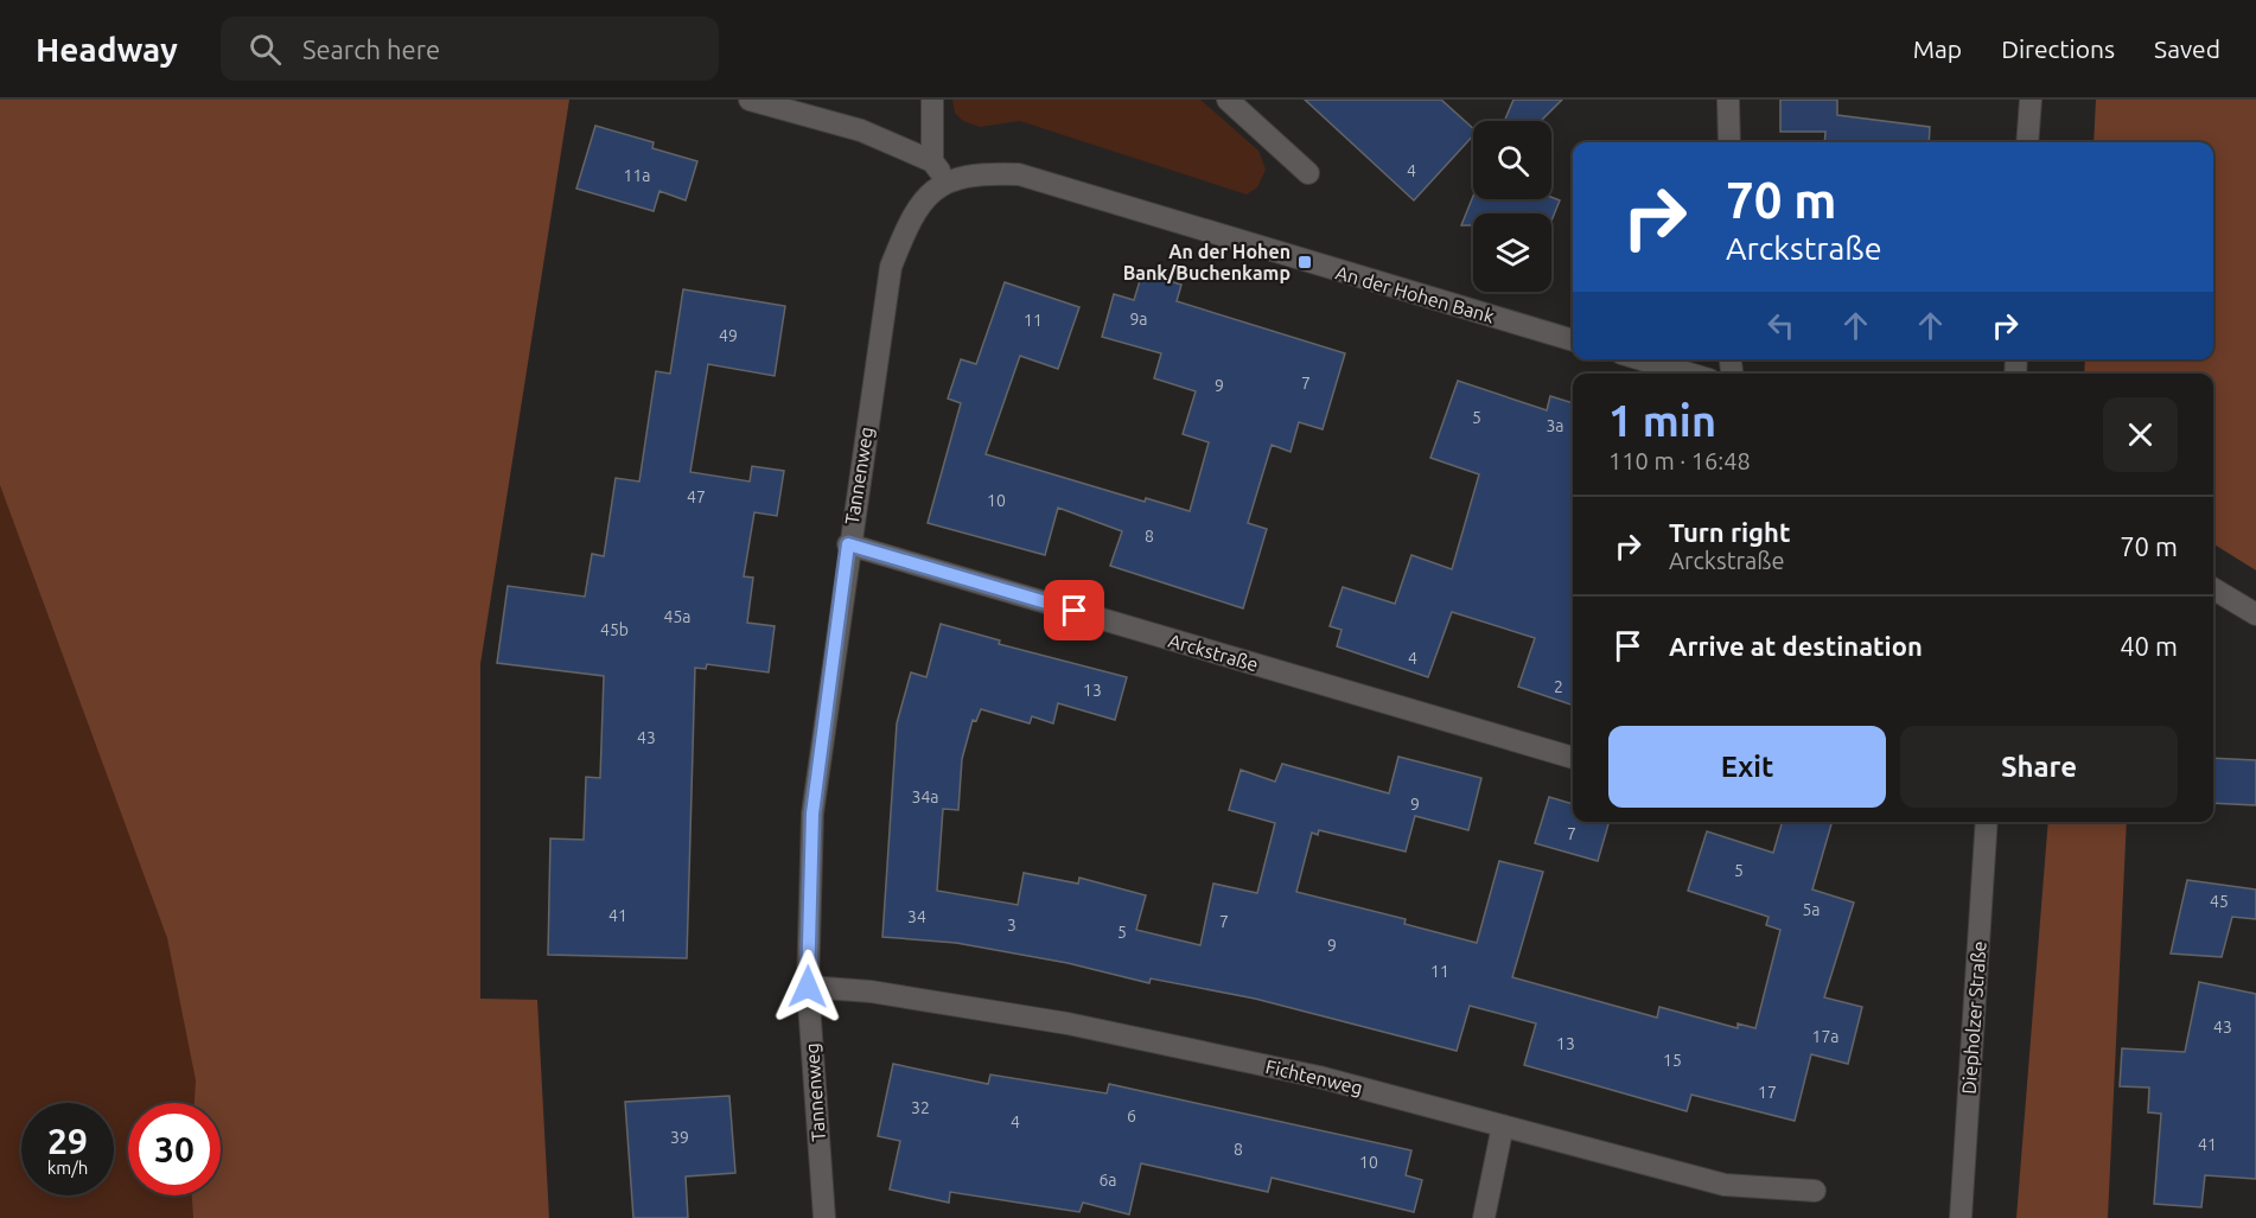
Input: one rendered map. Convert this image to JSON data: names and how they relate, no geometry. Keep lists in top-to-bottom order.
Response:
{
  "streets": {
    "street": [
      "An der Hohen Bank",
      "Tannenweg",
      "Arckstraße",
      "Diepholzer Straße",
      "Fichtenweg"
    ]
  },
  "crossings": [
    ["An der Hohen Bank", "Tannenweg"],
    ["Tannenweg", "Arckstraße"],
    ["Tannenweg", "Fichtenweg"]
  ],
  "places": {
    "transit": ["An der Hohen Bank/Buchenkamp"]
  },
  "house_numbers": [
    "4",
    "11a",
    "9a",
    "11",
    "49",
    "7",
    "9",
    "5",
    "3a",
    "47",
    "10",
    "8",
    "45a",
    "45b",
    "4",
    "2",
    "13",
    "43",
    "34a",
    "9",
    "7",
    "5",
    "45",
    "5a",
    "41",
    "34",
    "7",
    "3",
    "5",
    "9",
    "11",
    "43",
    "17a",
    "13",
    "15",
    "17",
    "32",
    "6",
    "4",
    "39",
    "41",
    "8",
    "10",
    "6a"
  ],
  "page": {
    "header": "Headway",
    "search": "Search here",
    "nav": ["Map", "Directions", "Saved"],
    "turn": ["70 m", "Arckstraße"],
    "heading": ["1 min", "110 m · 16:48"],
    "list": [
      {
        "name": "Turn right",
        "note": "Arckstraße",
        "value": "70 m"
      },
      {
        "name": "Arrive at destination",
        "value": "40 m"
      }
    ],
    "buttons": ["Exit", "Share"],
    "speed": "29 km/h",
    "limit": "30"
  }
}
